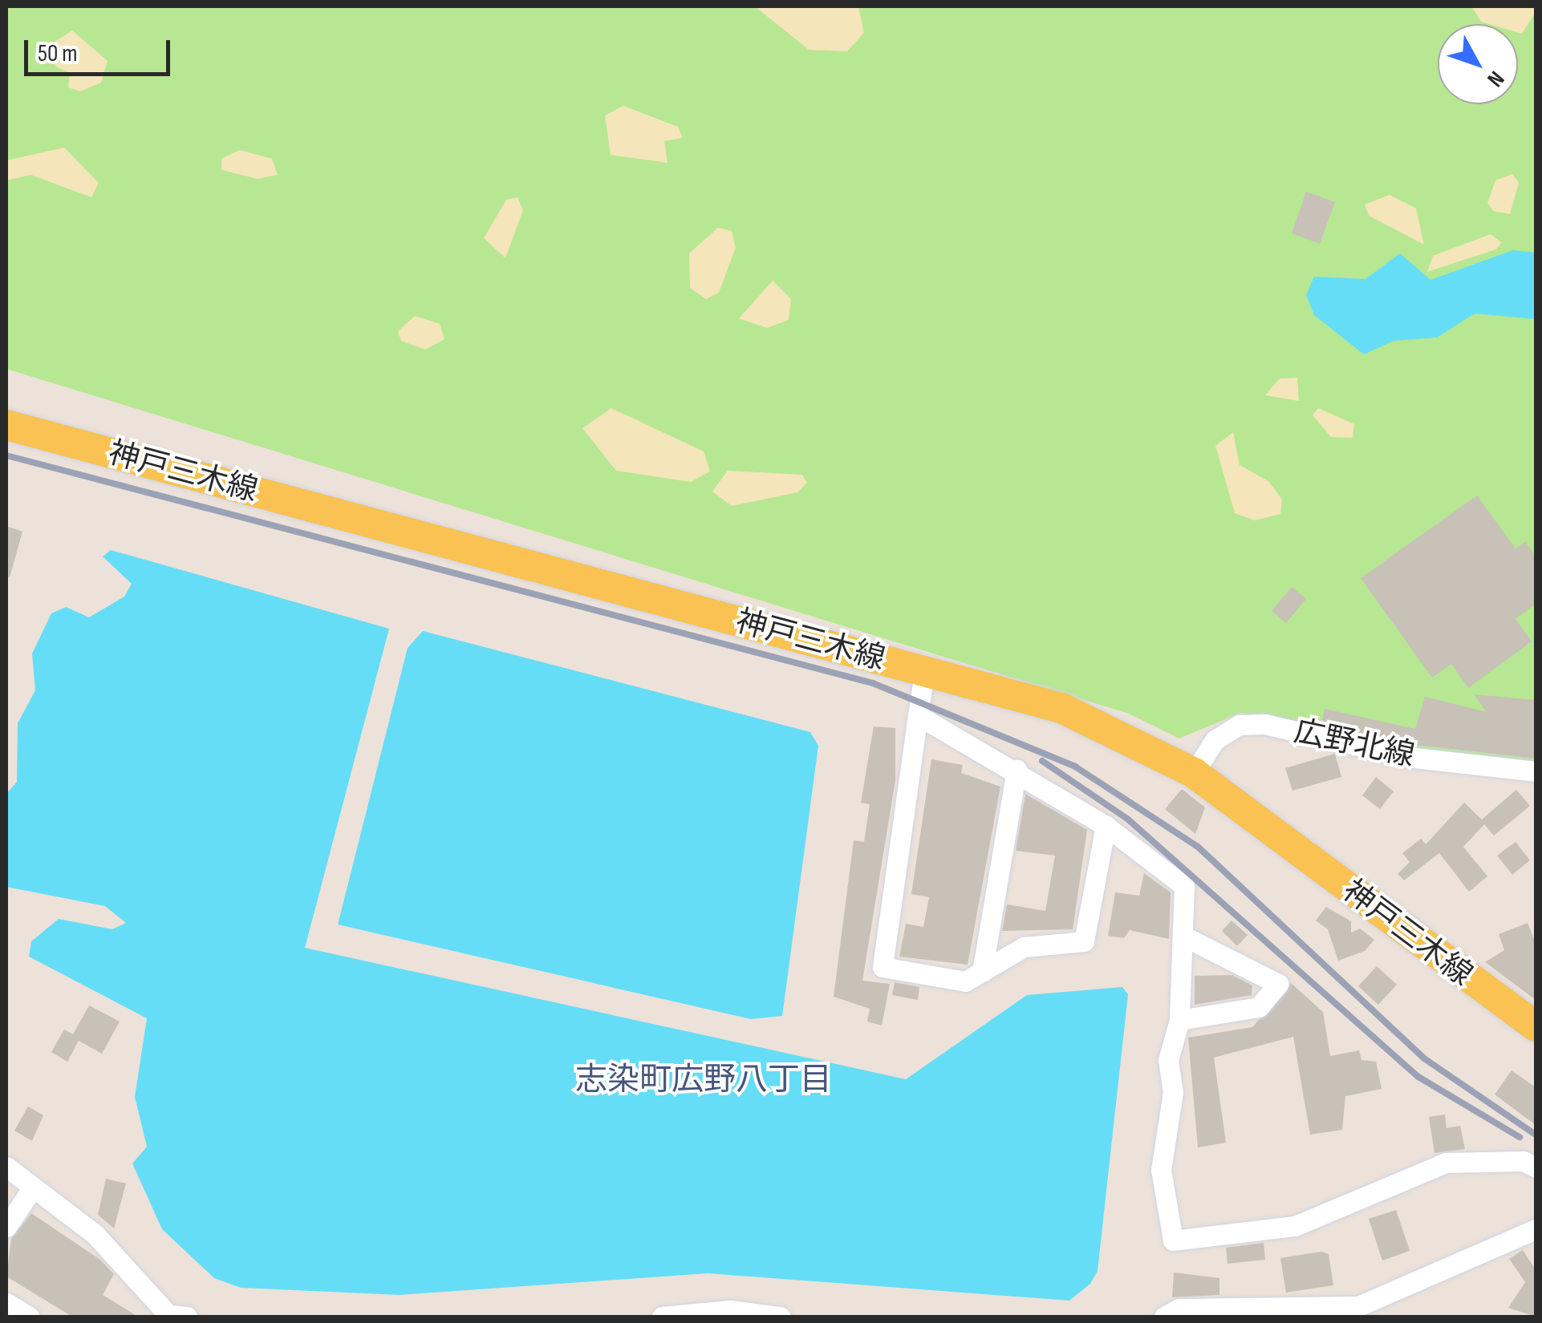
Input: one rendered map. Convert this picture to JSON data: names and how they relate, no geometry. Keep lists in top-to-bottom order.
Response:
{
  "streets": {
    "main road": ["神戸三木線"],
    "street": ["広野北線"]
  },
  "crossings": [
    ["神戸三木線", "広野北線"]
  ],
  "districts": ["志染町広野八丁目"],
  "scale_bar": "50 m",
  "north": "bottom right"
}
